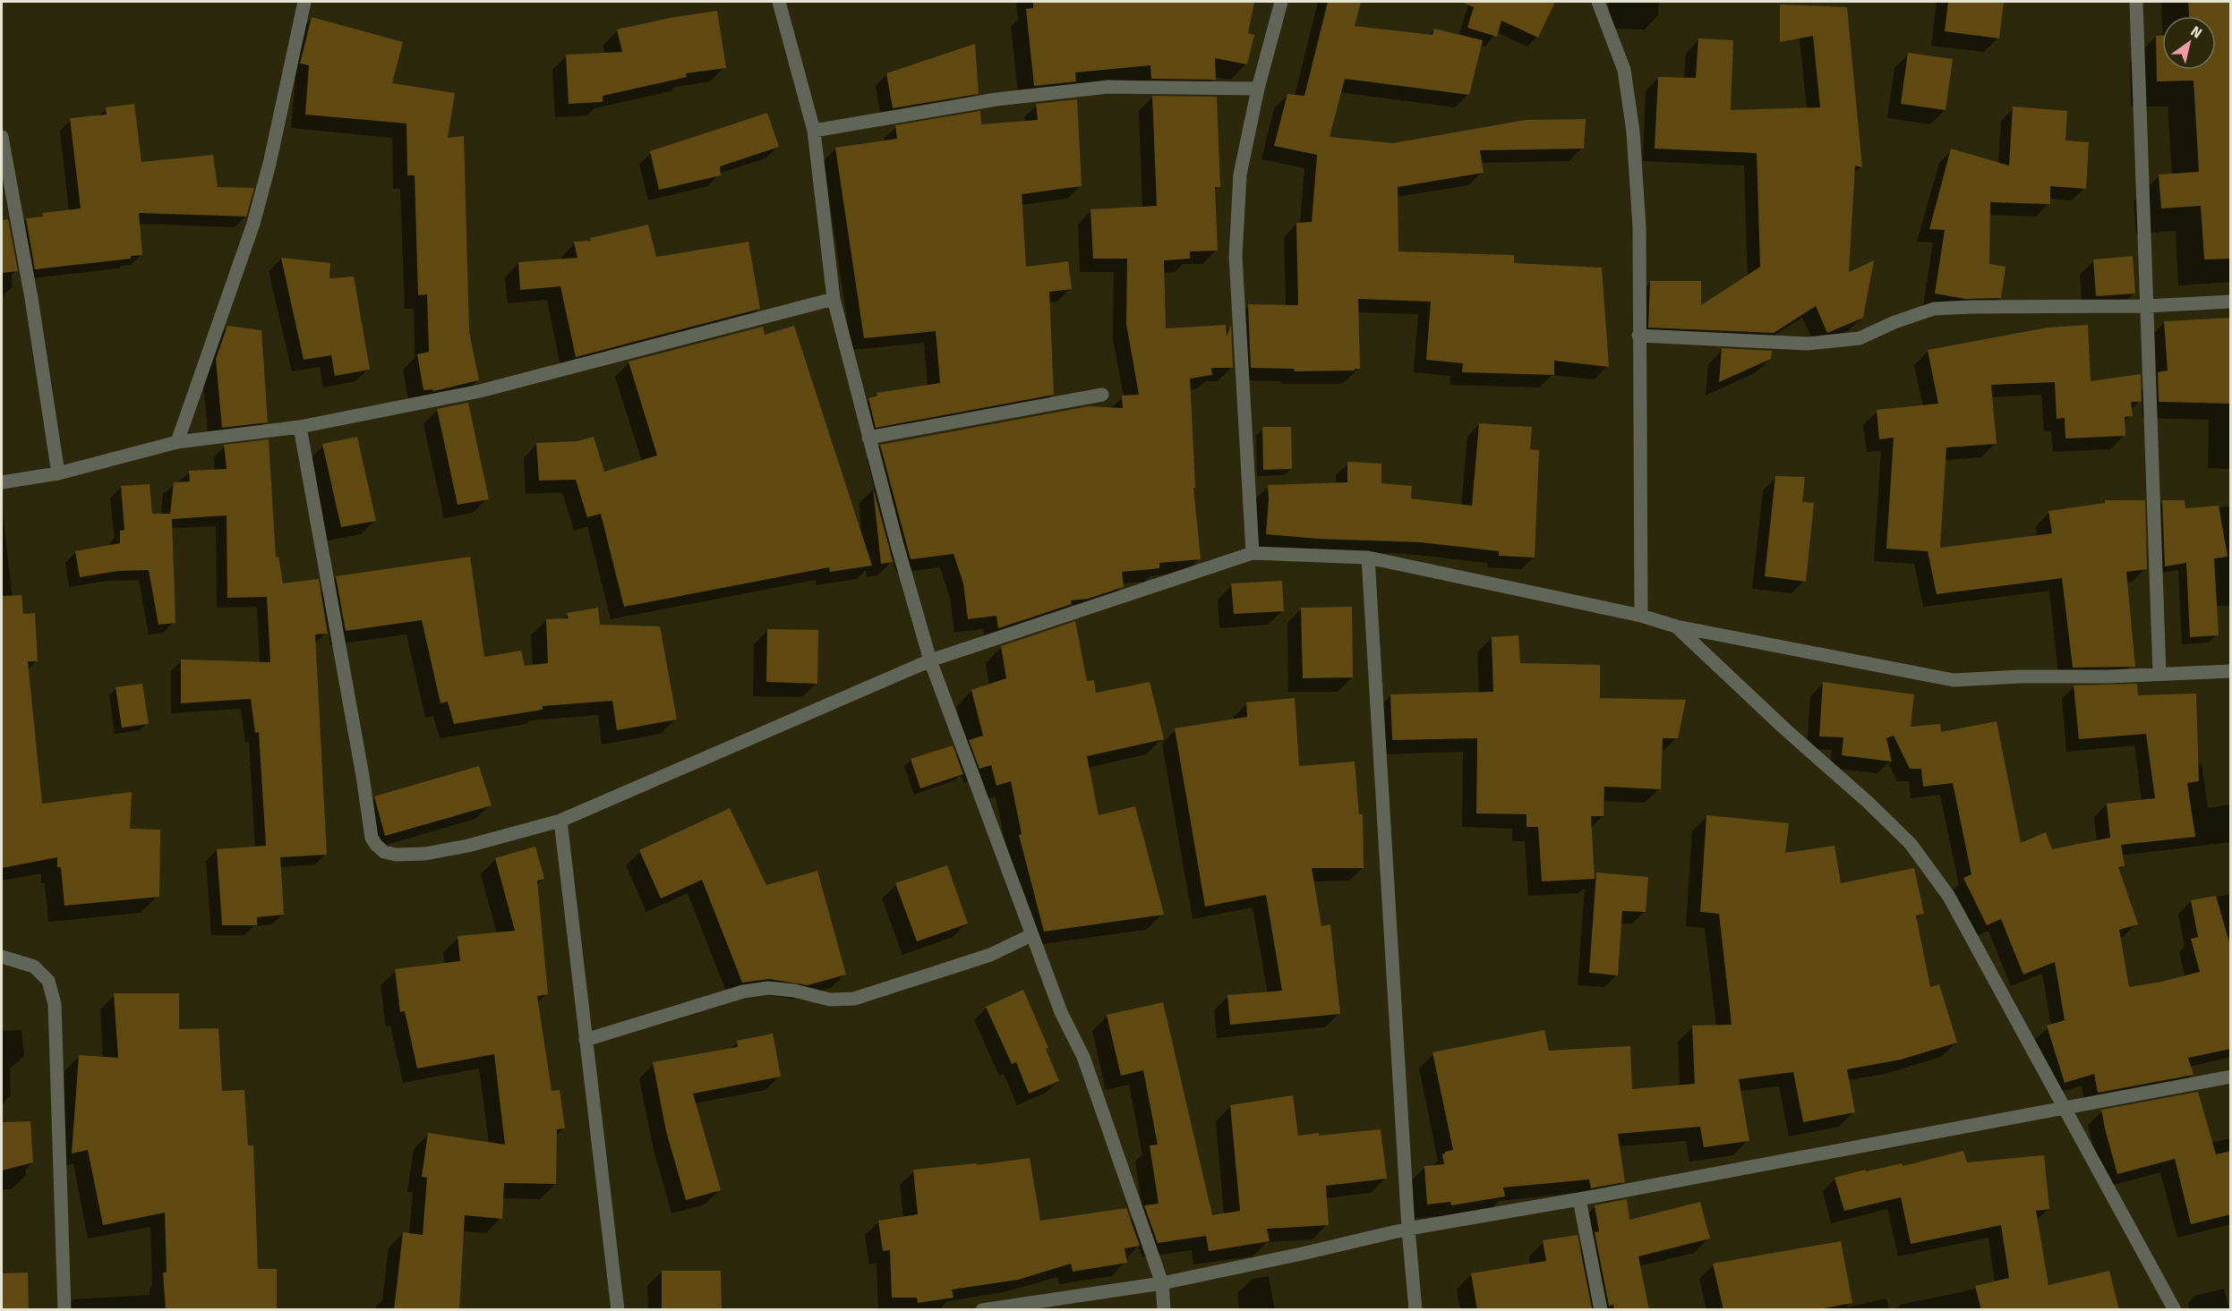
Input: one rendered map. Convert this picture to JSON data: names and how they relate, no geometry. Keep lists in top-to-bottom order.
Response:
{
  "north": "top right"
}
